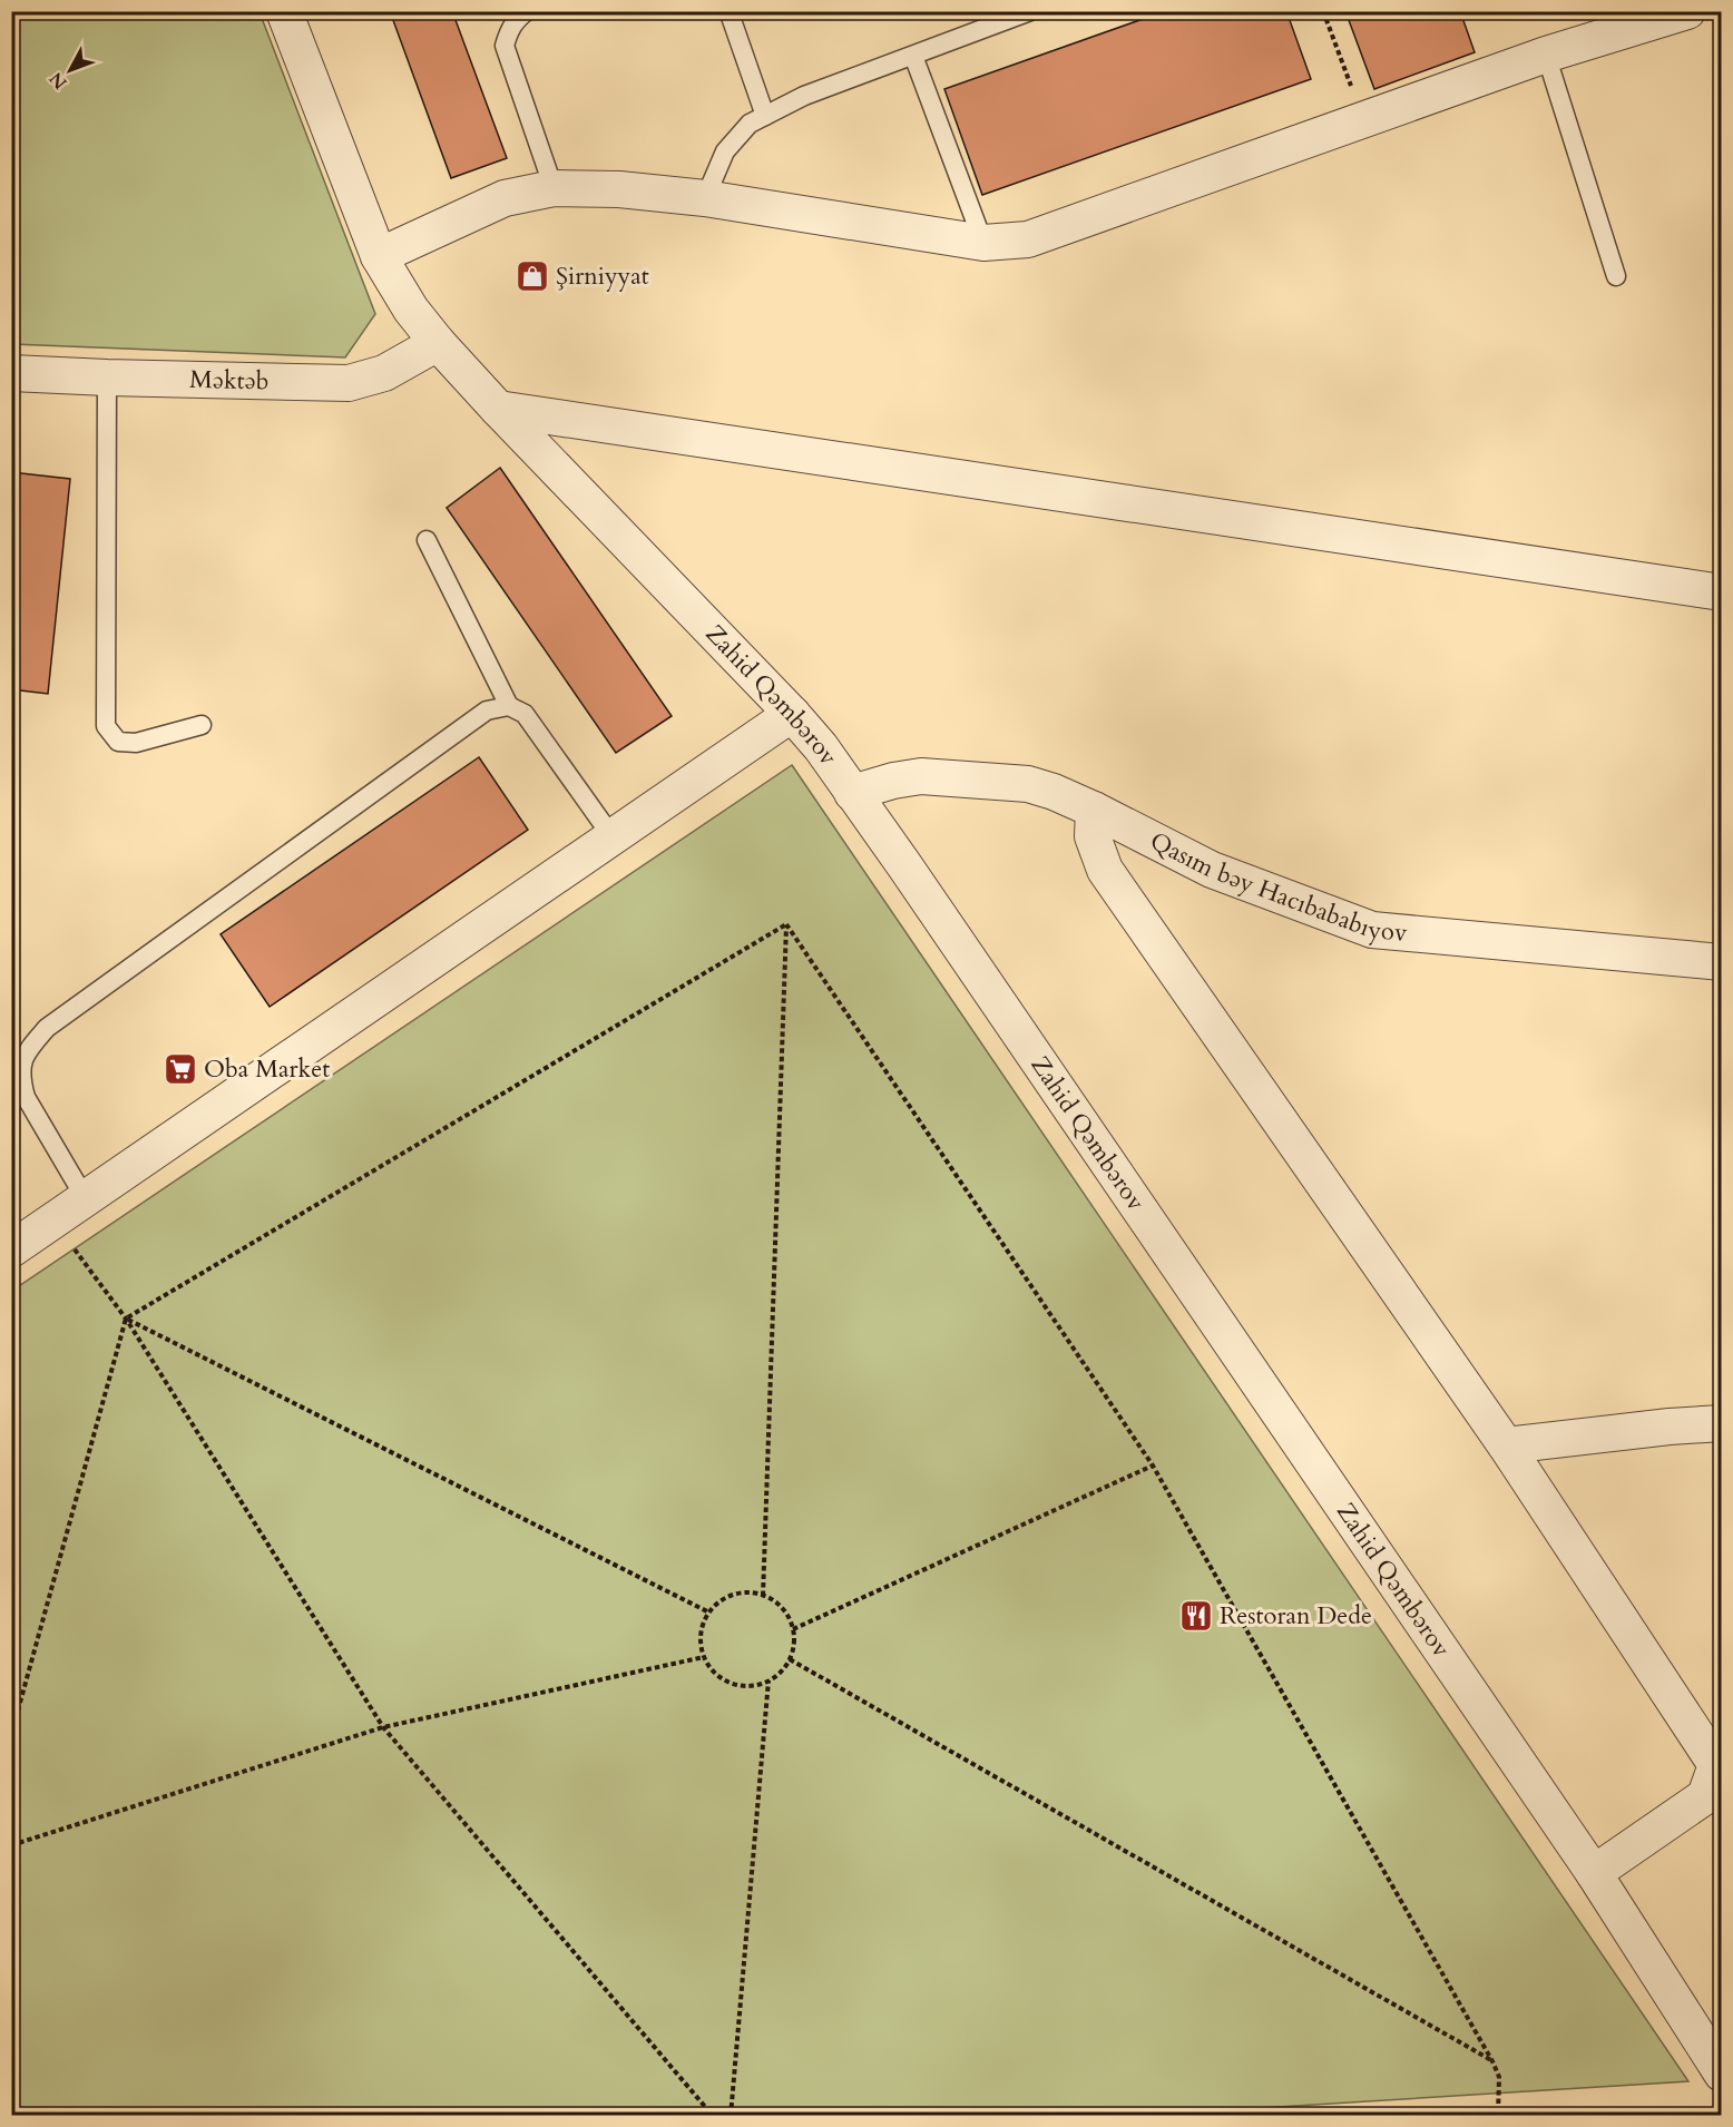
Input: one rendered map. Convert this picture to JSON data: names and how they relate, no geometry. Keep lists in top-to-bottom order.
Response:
{
  "streets": {
    "street": ["Məktəb", "Zahid Qəmbərov", "Qasım bəy Hacıbababıyov"]
  },
  "crossings": [
    ["Məktəb", "Zahid Qəmbərov"],
    ["Zahid Qəmbərov", "Qasım bəy Hacıbababıyov"]
  ],
  "places": {
    "shop": ["Şirniyyat"],
    "supermarket": ["Oba Market"],
    "restaurant": ["Restoran Dede"]
  },
  "north": "bottom left"
}
